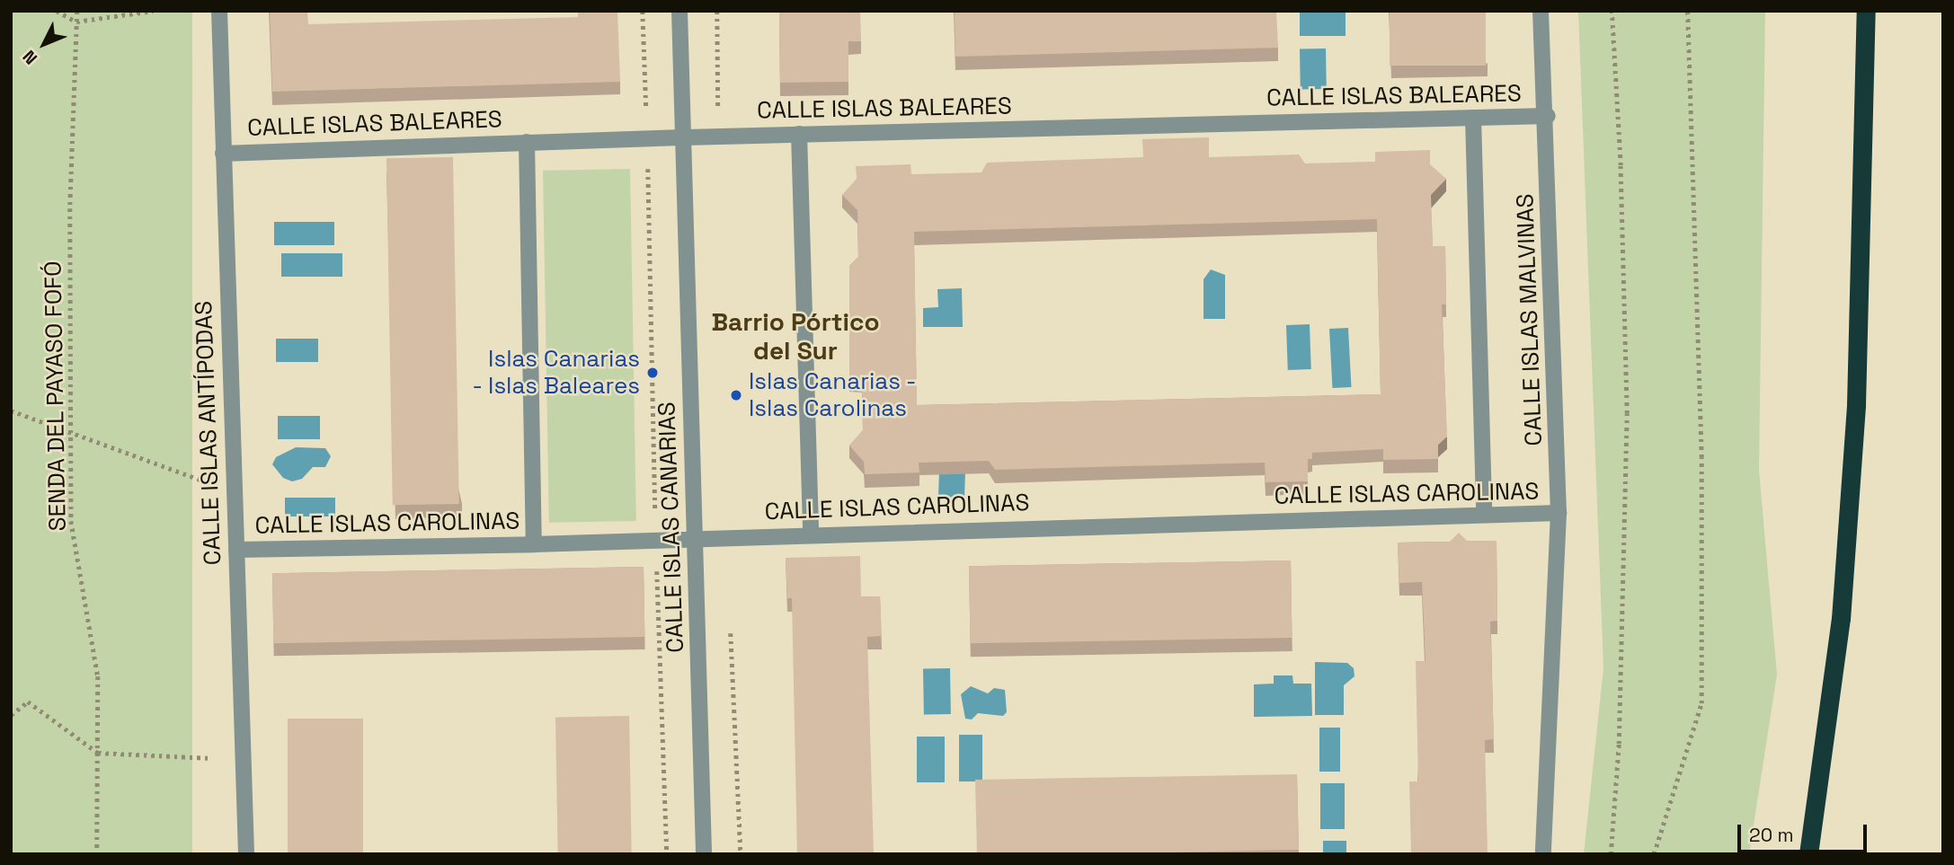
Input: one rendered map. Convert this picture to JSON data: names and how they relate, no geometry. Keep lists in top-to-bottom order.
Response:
{
  "streets": {
    "street": [
      "CALLE ISLAS BALEARES",
      "CALLE ISLAS MALVINAS",
      "CALLE ISLAS ANTÍPODAS",
      "CALLE ISLAS CAROLINAS",
      "CALLE ISLAS CANARIAS"
    ],
    "path": ["SENDA DEL PAYASO FOFÓ"]
  },
  "crossings": [
    ["CALLE ISLAS BALEARES", "CALLE ISLAS MALVINAS"],
    ["CALLE ISLAS BALEARES", "CALLE ISLAS ANTÍPODAS"],
    ["CALLE ISLAS BALEARES", "CALLE ISLAS CANARIAS"],
    ["CALLE ISLAS MALVINAS", "CALLE ISLAS CAROLINAS"],
    ["CALLE ISLAS ANTÍPODAS", "CALLE ISLAS CAROLINAS"],
    ["CALLE ISLAS CAROLINAS", "CALLE ISLAS CANARIAS"]
  ],
  "districts": ["Barrio Pórtico del Sur"],
  "places": ["Islas Canarias - Islas Baleares", "Islas Canarias - Islas Carolinas"],
  "scale_bar": "20 m",
  "north": "bottom left"
}
